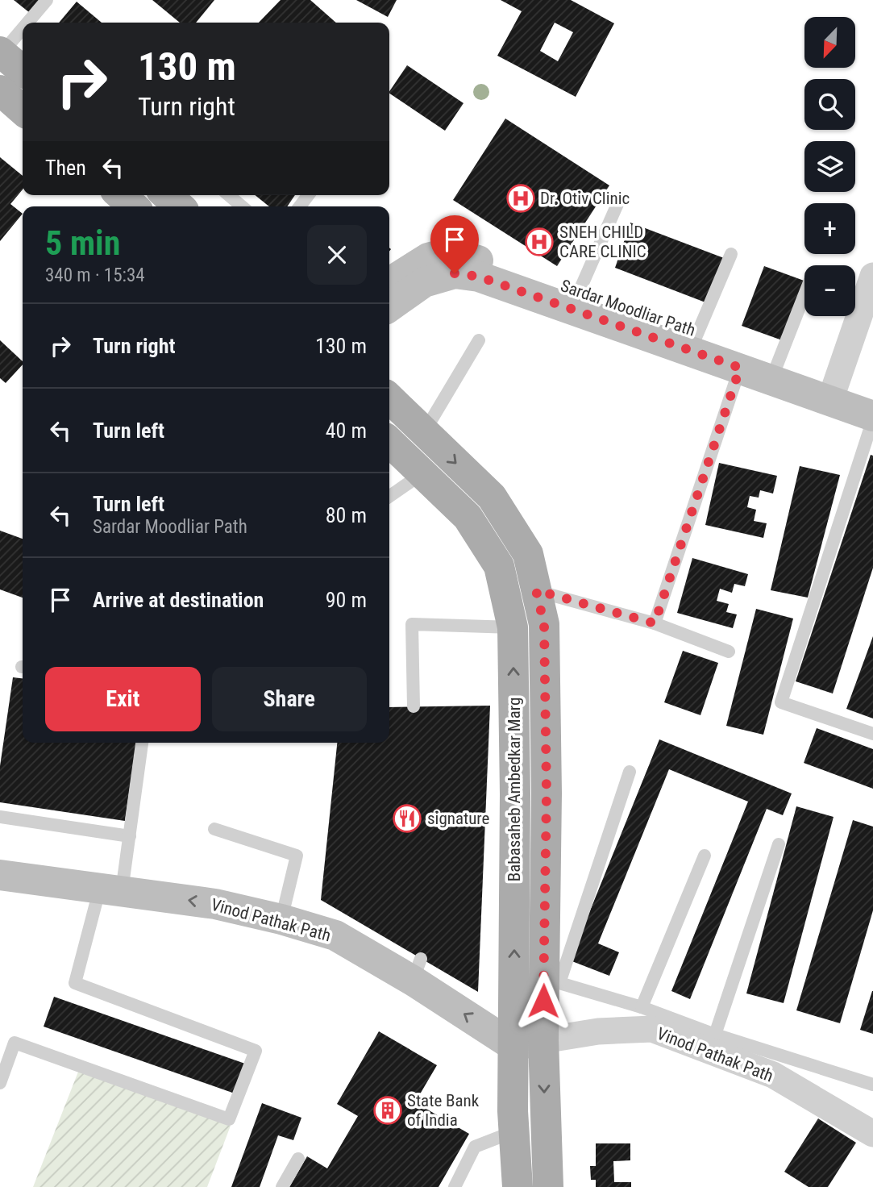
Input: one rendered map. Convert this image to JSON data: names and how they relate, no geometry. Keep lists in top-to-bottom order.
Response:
{
  "streets": {
    "main road": ["Sardar Moodliar Path", "Babasaheb Ambedkar Marg", "Vinod Pathak Path"]
  },
  "crossings": [
    ["Babasaheb Ambedkar Marg", "Vinod Pathak Path"]
  ],
  "one_way": ["Vinod Pathak Path"],
  "places": {
    "hospital": ["Dr. Otiv Clinic", "SNEH CHILD CARE CLINIC"],
    "restaurant": ["signature"],
    "building": ["State Bank of India"]
  },
  "north": "bottom left",
  "page": {
    "map_buttons": ["+", "−"],
    "turn": ["130 m", "Turn right"],
    "then": "Then",
    "heading": ["5 min", "340 m · 15:34"],
    "list": [
      {
        "name": "Turn right",
        "value": "130 m"
      },
      {
        "name": "Turn left",
        "value": "40 m"
      },
      {
        "name": "Turn left",
        "note": "Sardar Moodliar Path",
        "value": "80 m"
      },
      {
        "name": "Arrive at destination",
        "value": "90 m"
      }
    ],
    "buttons": ["Exit", "Share"]
  }
}
